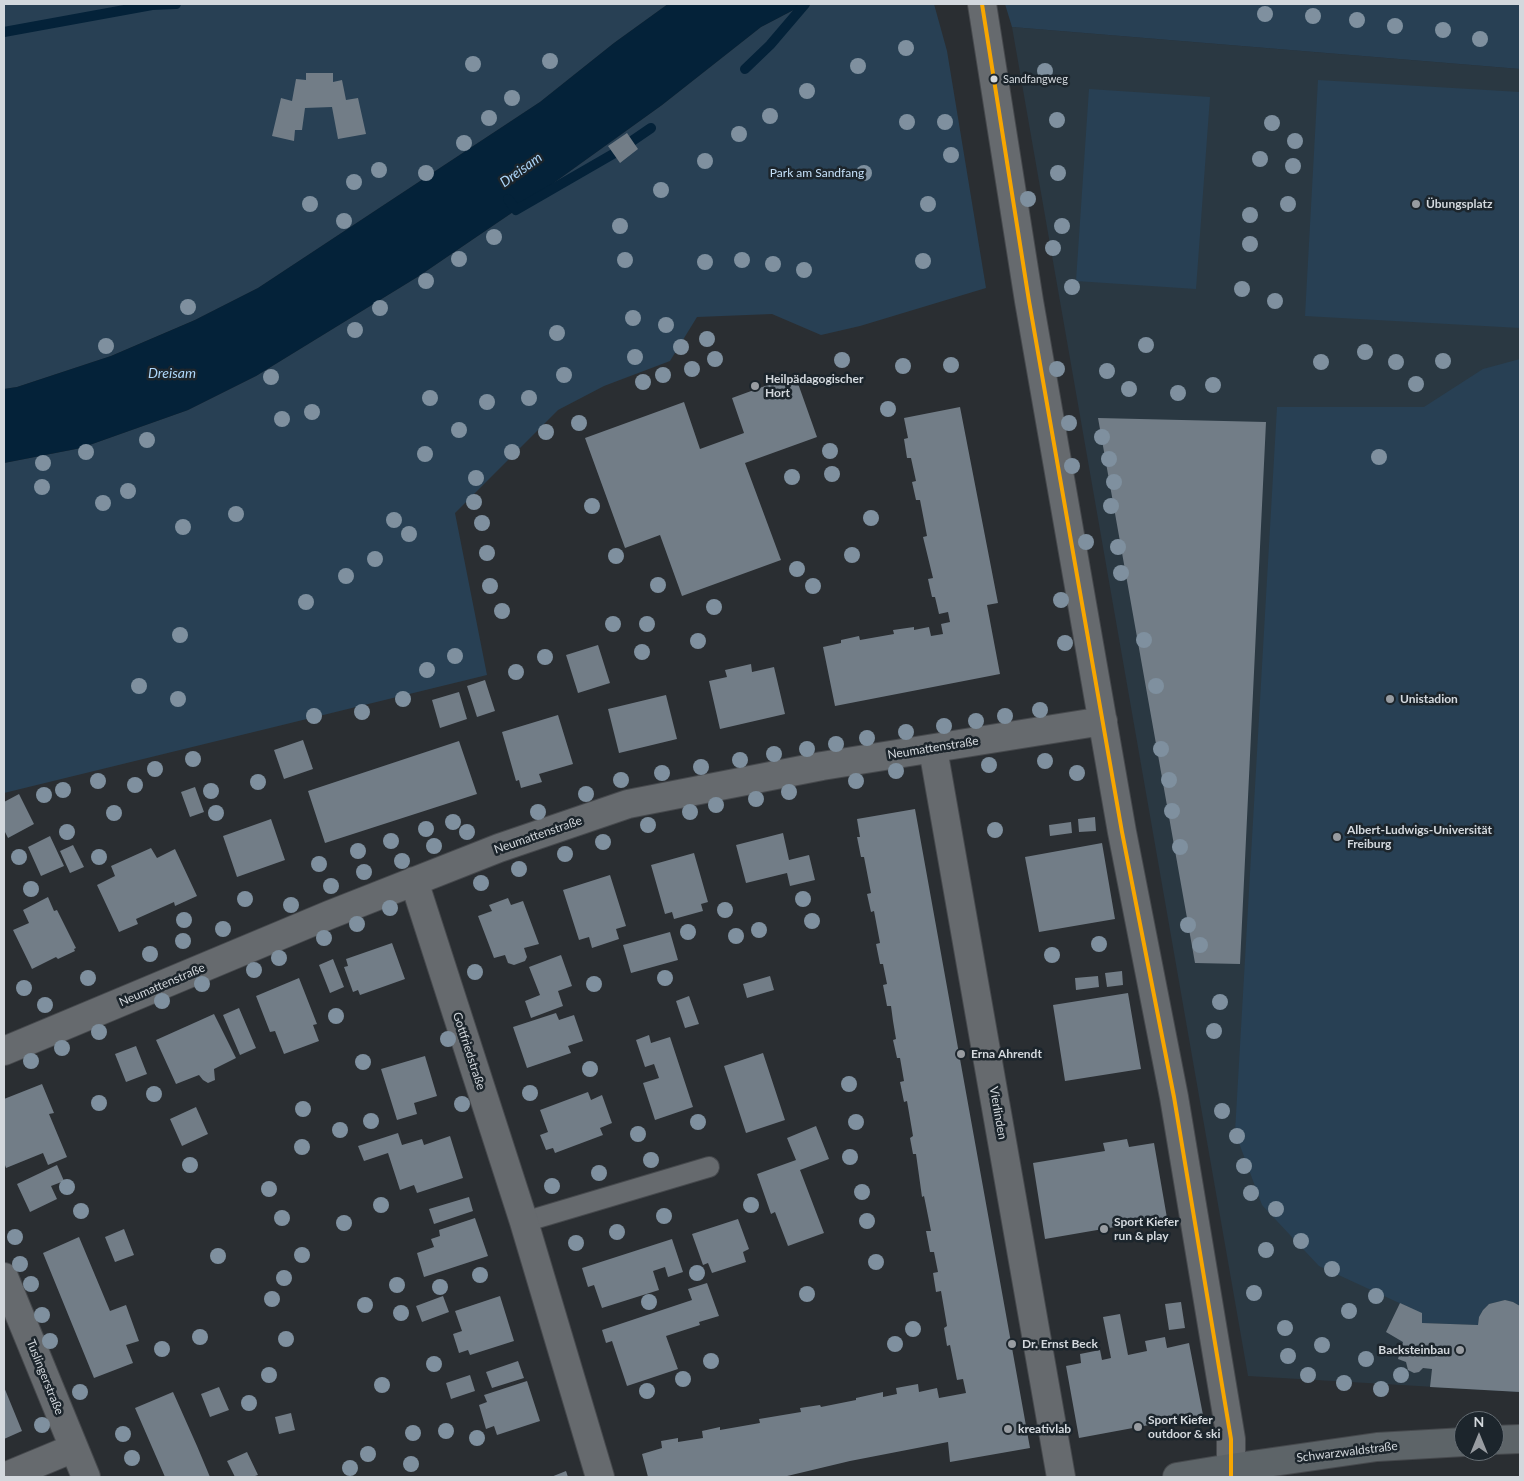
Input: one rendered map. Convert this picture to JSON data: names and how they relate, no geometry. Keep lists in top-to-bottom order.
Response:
{
  "streets": {
    "main road": ["Schwarzwaldstraße"],
    "street": [
      "Neumattenstraße",
      "Gottfriedstraße",
      "Vierlinden",
      "Tuslingerstraße"
    ]
  },
  "crossings": [
    ["Neumattenstraße", "Gottfriedstraße"],
    ["Neumattenstraße", "Vierlinden"]
  ],
  "water": ["Dreisam"],
  "parks": ["Park am Sandfang"],
  "places": [
    "Sandfangweg",
    "Übungsplatz",
    "Heilpädagogischer Hort",
    "Unistadion",
    "Albert-Ludwigs-Universität Freiburg",
    "Erna Ahrendt",
    "Sport Kiefer run & play",
    "Dr. Ernst Beck",
    "Backsteinbau",
    "Sport Kiefer outdoor & ski",
    "kreativlab"
  ],
  "north": "top"
}
